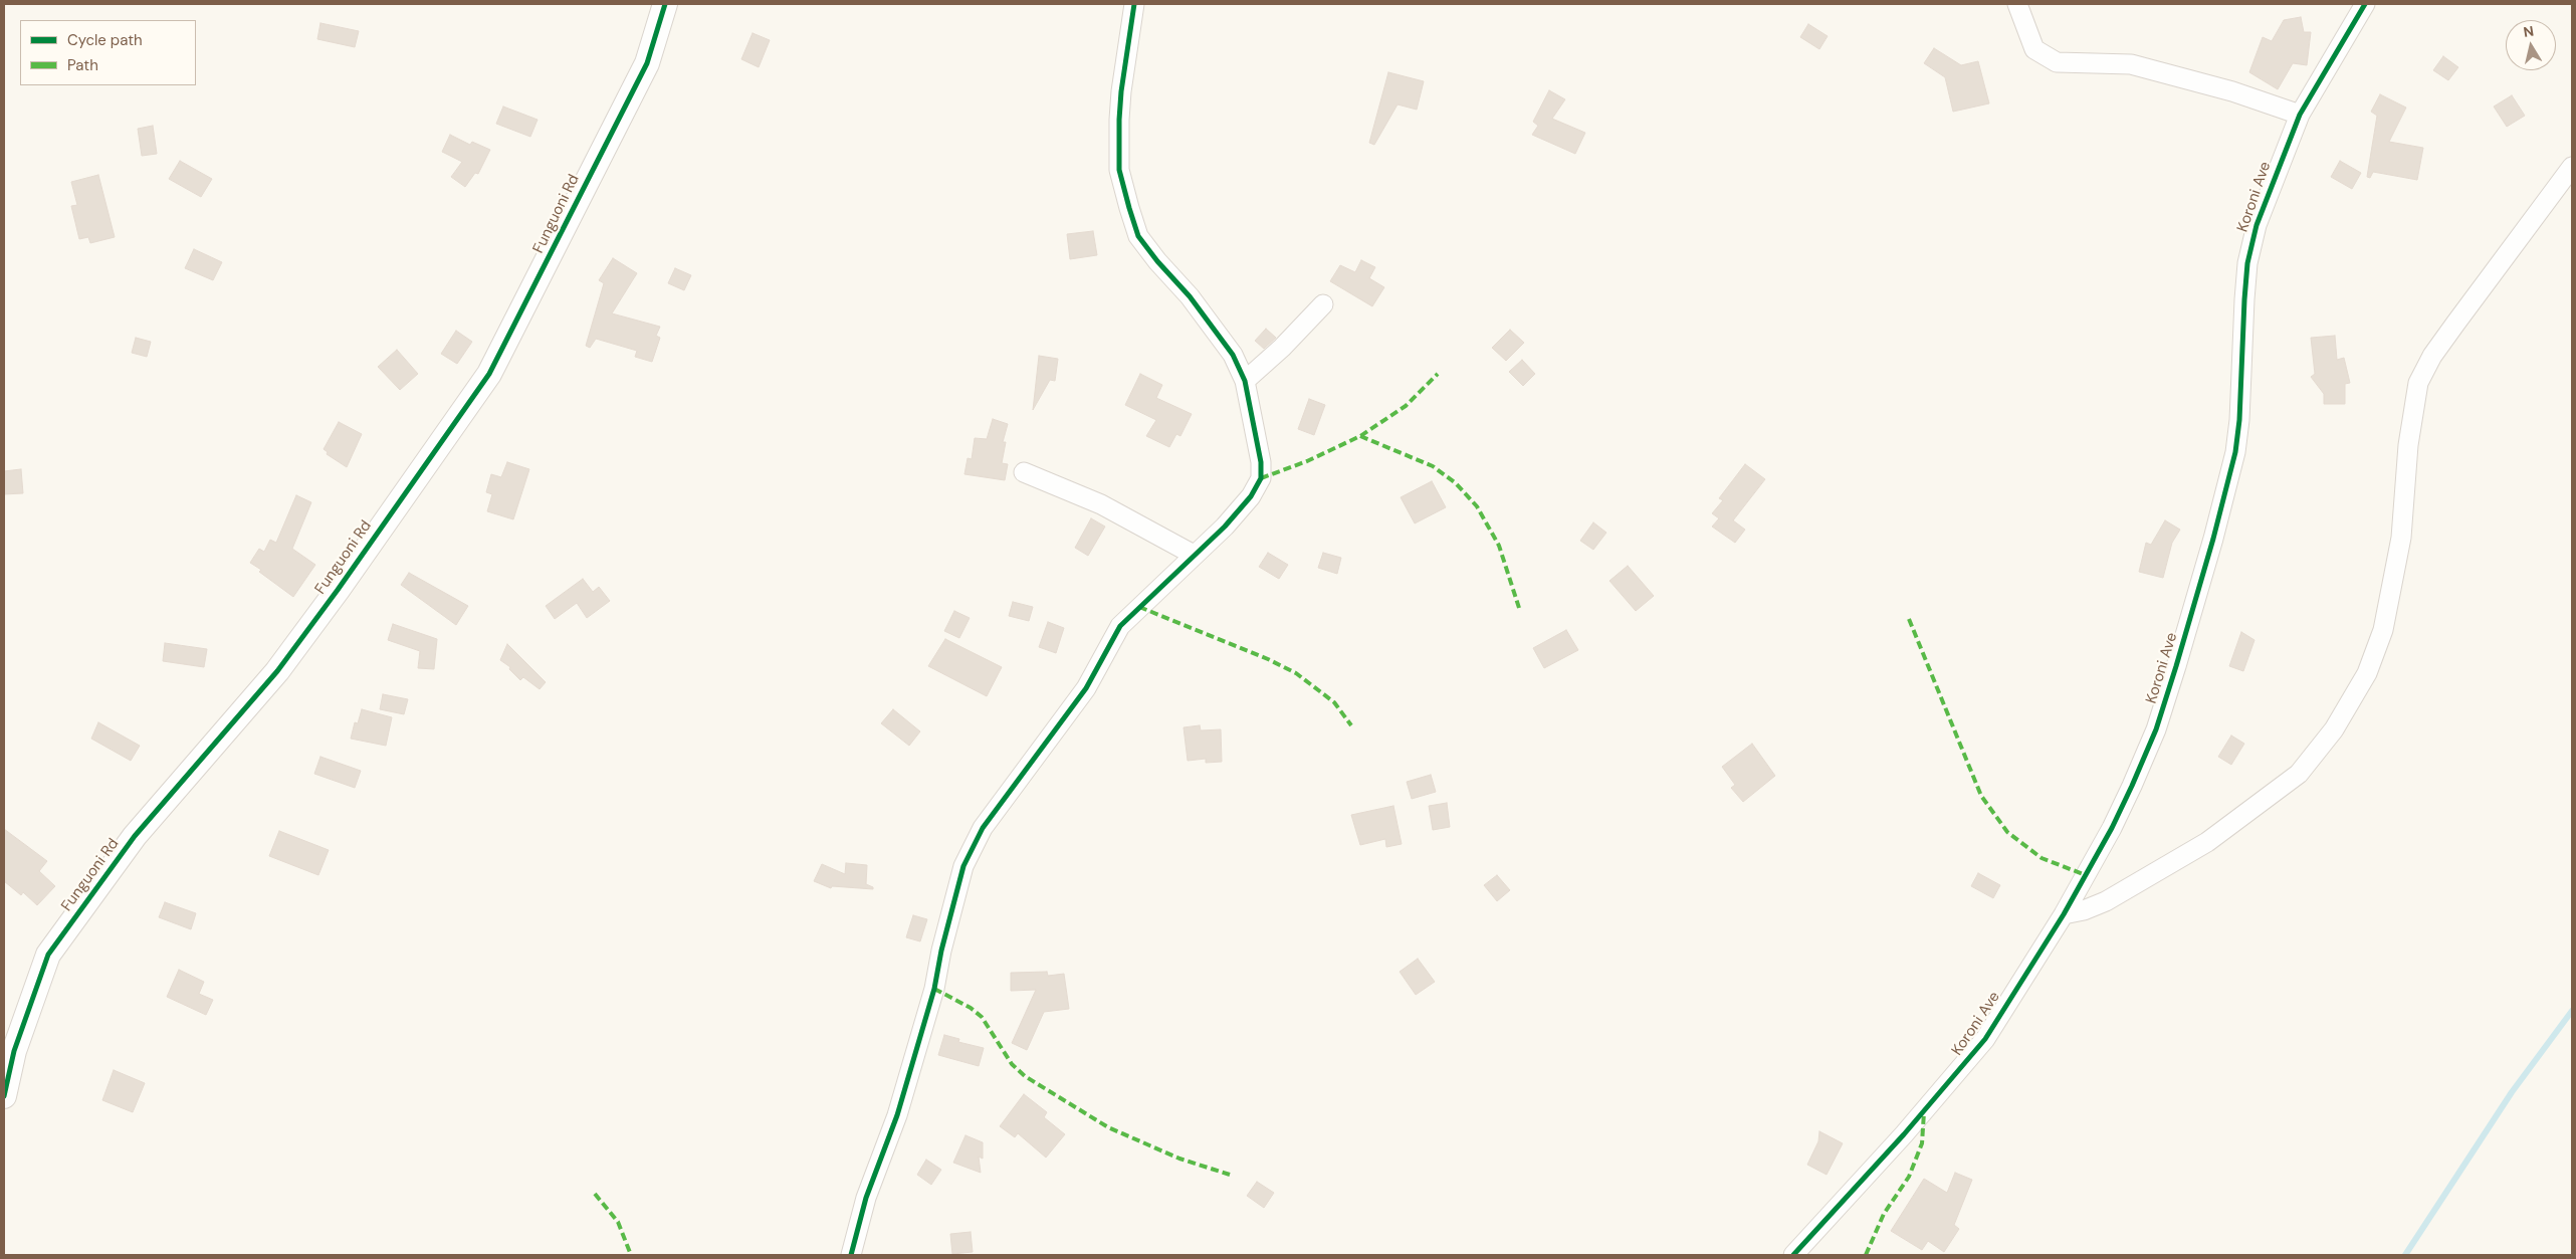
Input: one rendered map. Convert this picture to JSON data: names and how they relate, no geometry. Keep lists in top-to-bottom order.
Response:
{
  "streets": {
    "street": ["Koroni Ave", "Funguoni Rd"]
  },
  "legend": ["Cycle path", "Path"],
  "north": "top"
}
